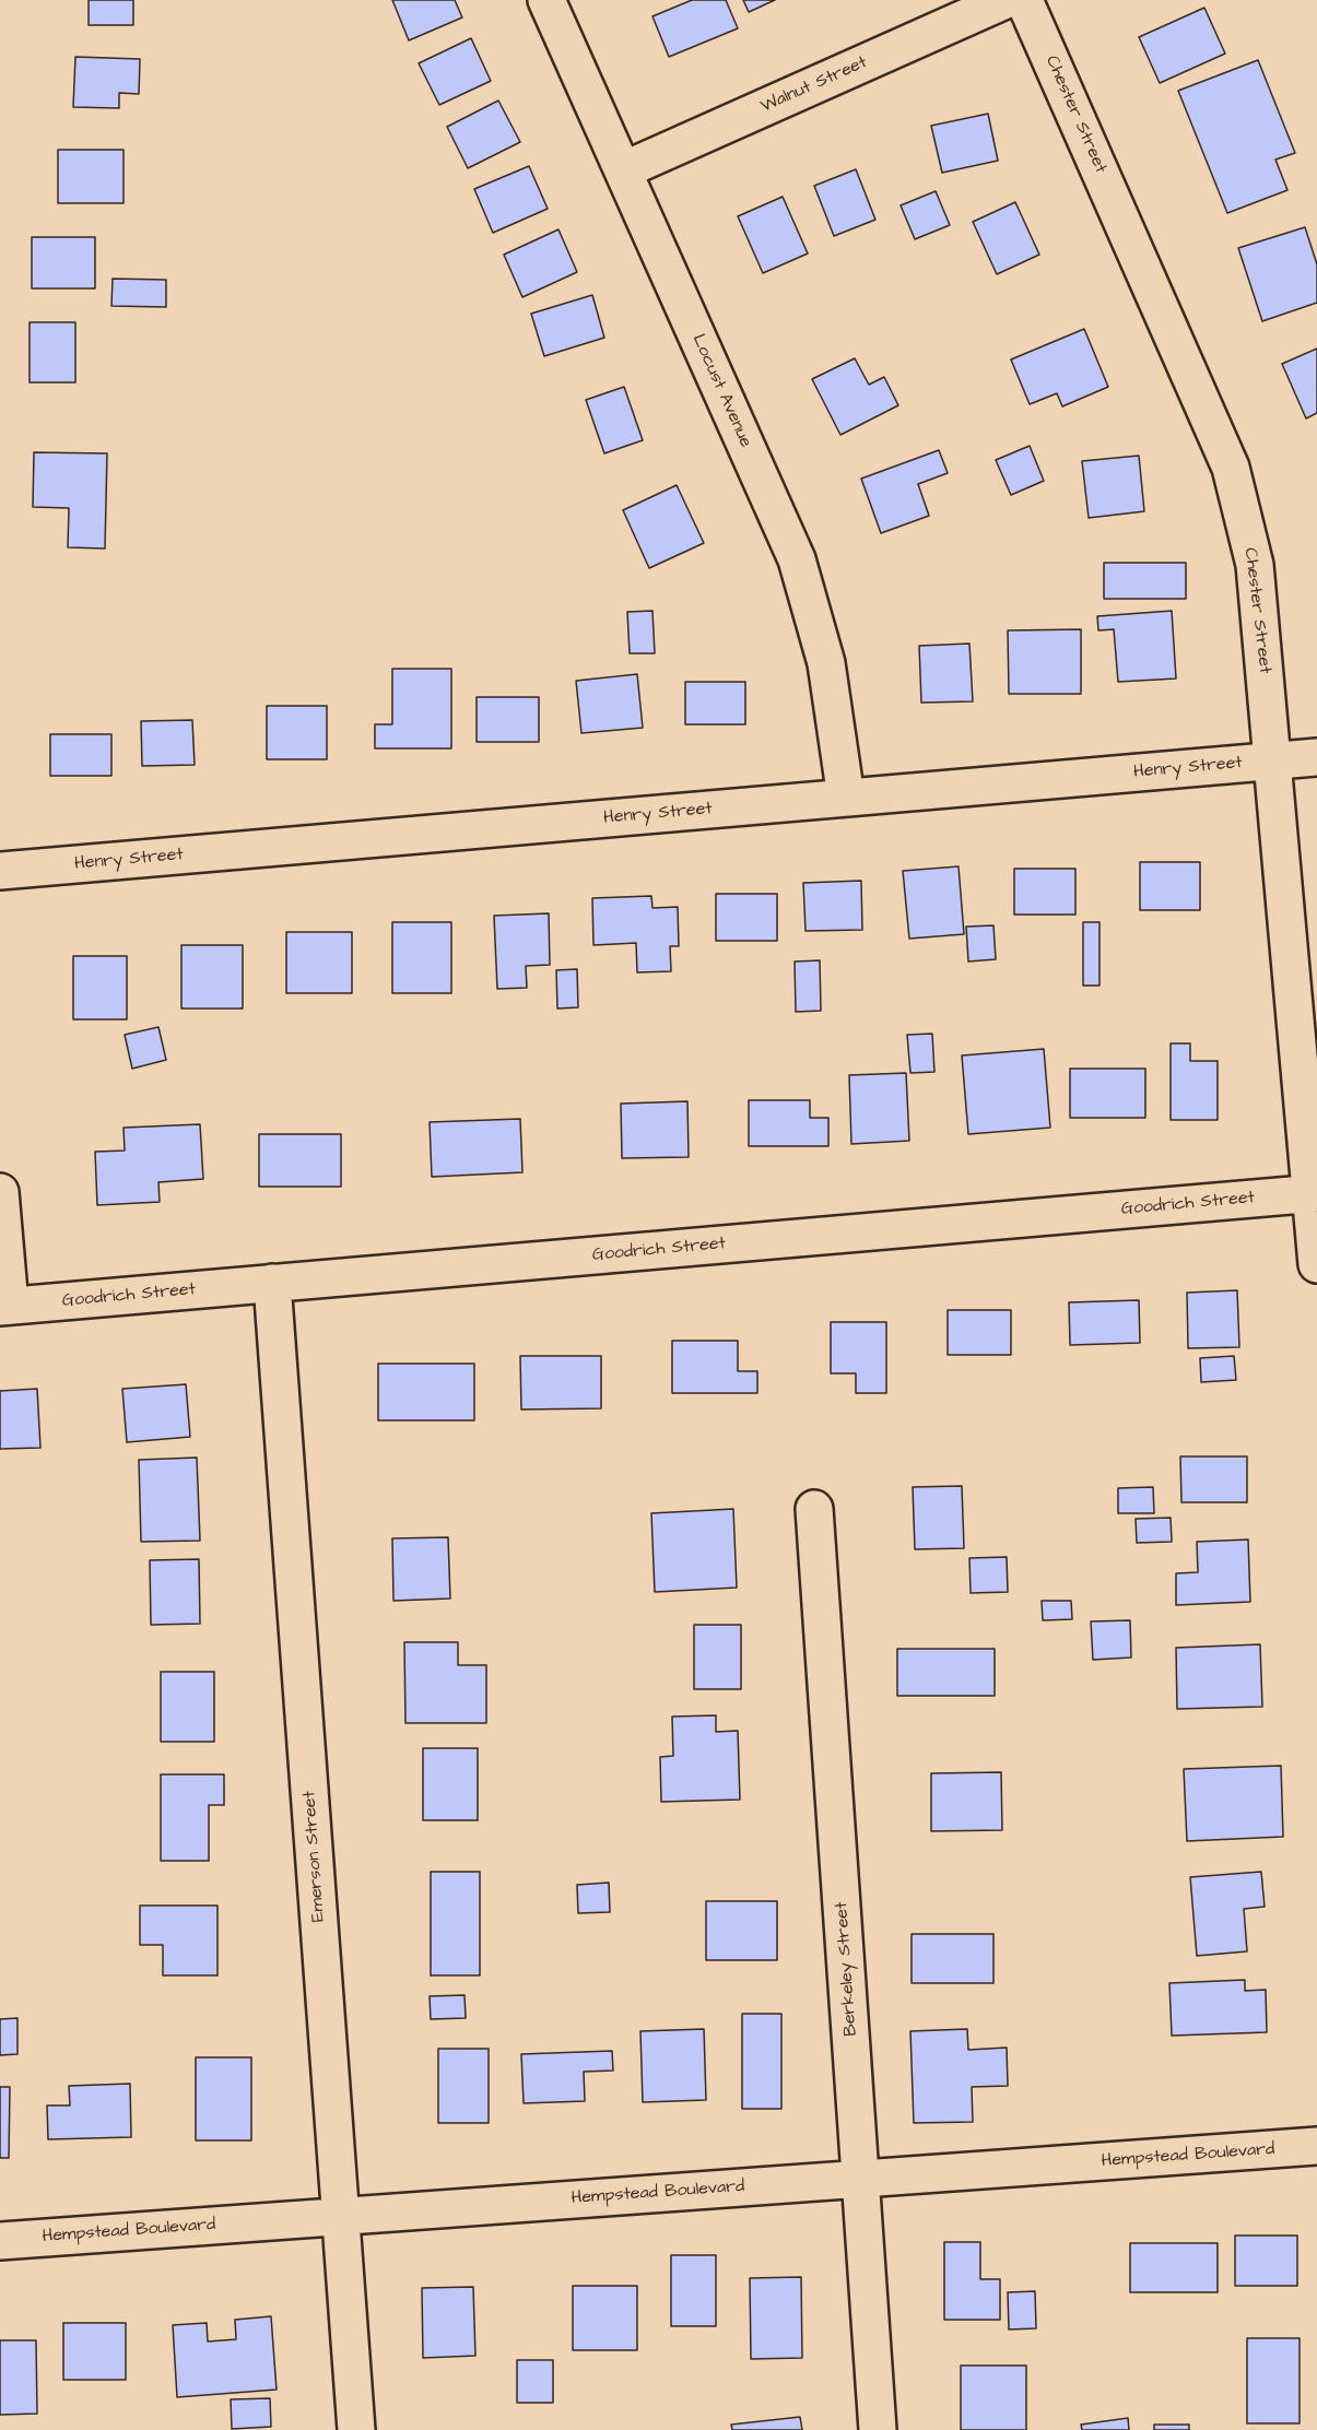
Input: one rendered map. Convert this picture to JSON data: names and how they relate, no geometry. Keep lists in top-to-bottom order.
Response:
{
  "streets": {
    "street": [
      "Walnut Street",
      "Chester Street",
      "Locust Avenue",
      "Henry Street",
      "Goodrich Street",
      "Emerson Street",
      "Berkeley Street",
      "Hempstead Boulevard"
    ]
  },
  "crossings": [
    ["Walnut Street", "Locust Avenue"],
    ["Chester Street", "Henry Street"],
    ["Chester Street", "Goodrich Street"],
    ["Locust Avenue", "Henry Street"],
    ["Goodrich Street", "Emerson Street"],
    ["Emerson Street", "Hempstead Boulevard"],
    ["Berkeley Street", "Hempstead Boulevard"]
  ]
}
